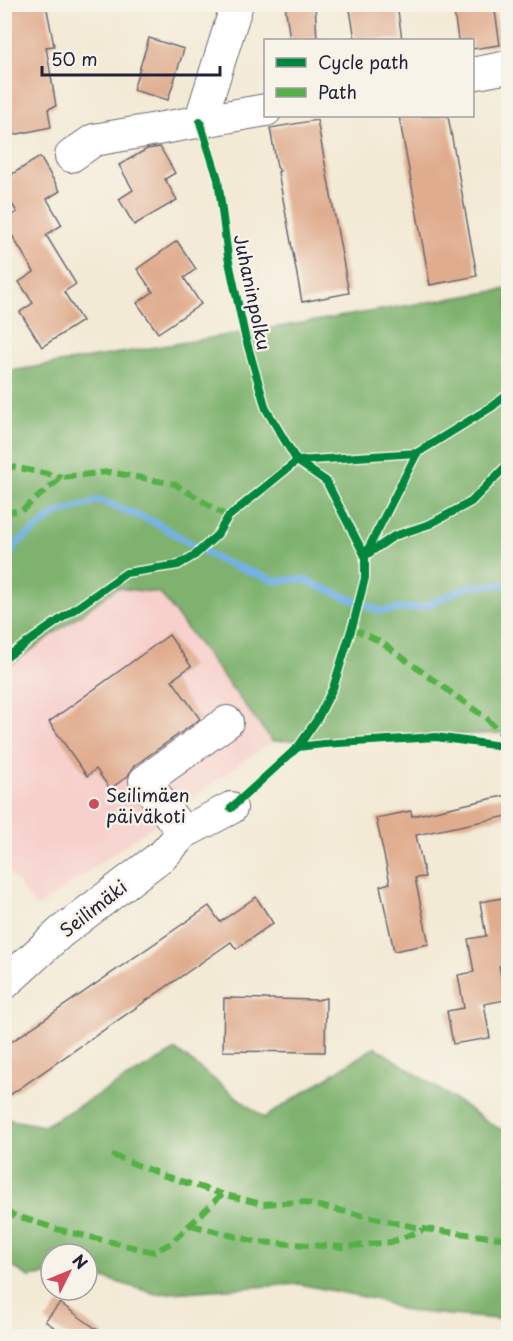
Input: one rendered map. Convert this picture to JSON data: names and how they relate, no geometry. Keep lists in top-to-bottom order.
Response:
{
  "streets": {
    "street": ["Seilimäki"],
    "cycle path": ["Juhaninpolku"]
  },
  "places": ["Seilimäen päiväkoti"],
  "legend": ["Cycle path", "Path"],
  "scale_bar": "50 m",
  "north": "top right"
}
